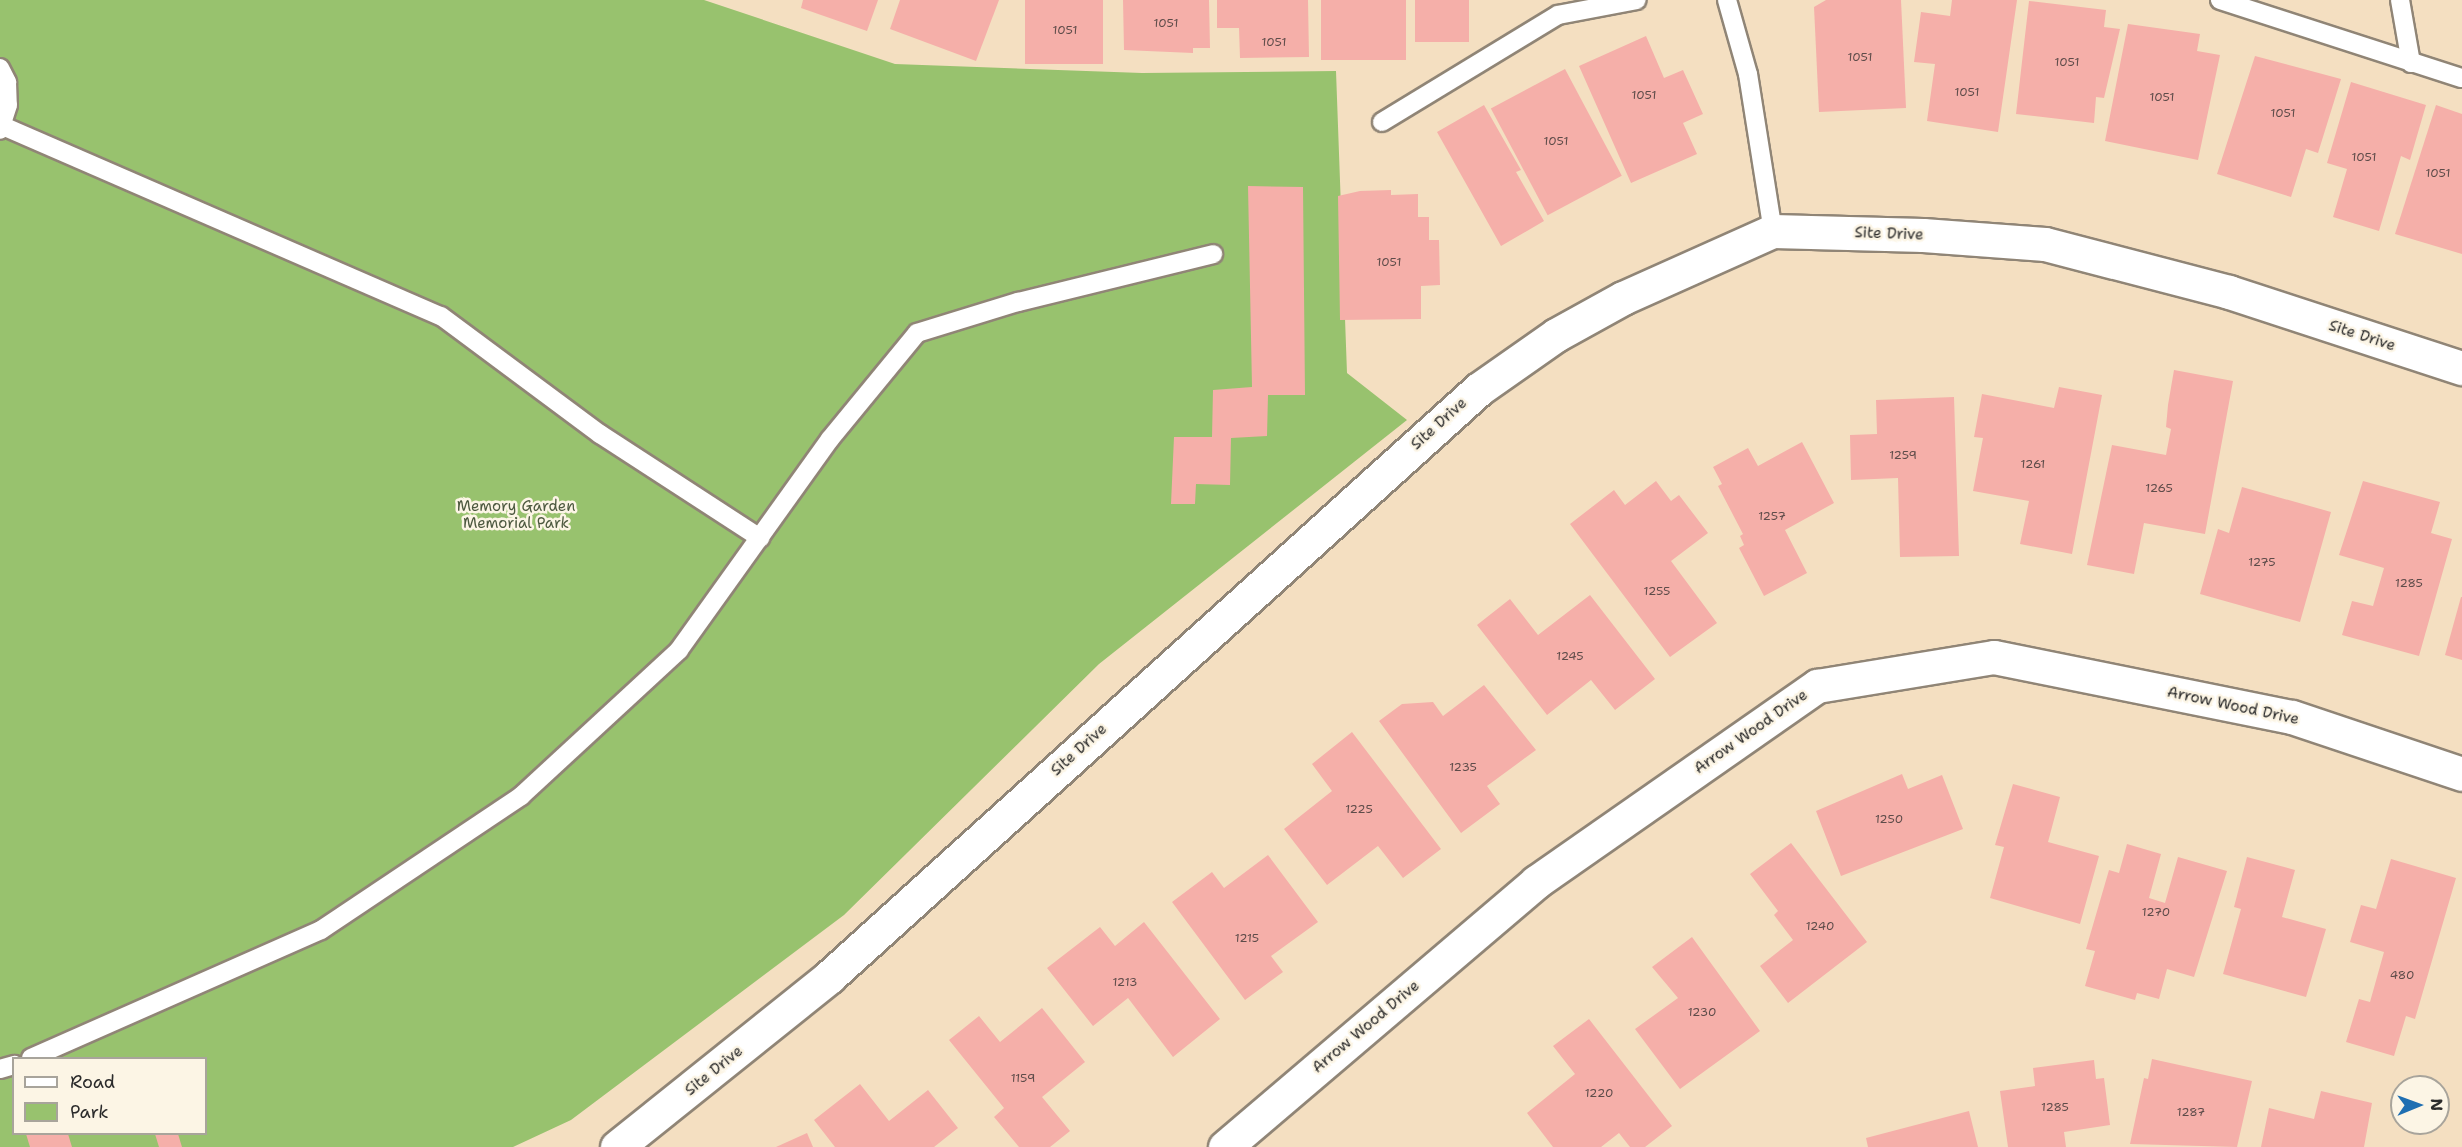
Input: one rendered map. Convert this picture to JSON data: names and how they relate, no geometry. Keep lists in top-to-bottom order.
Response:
{
  "streets": {
    "street": ["Site Drive", "Arrow Wood Drive"]
  },
  "parks": ["Memory Garden Memorial Park"],
  "house_numbers": [
    "1051",
    "1051",
    "1051",
    "1051",
    "1051",
    "1051",
    "1051",
    "1051",
    "1051",
    "1051",
    "1051",
    "1051",
    "1051",
    "1259",
    "1261",
    "1265",
    "1257",
    "1275",
    "1285",
    "1255",
    "1245",
    "1235",
    "1225",
    "1250",
    "1270",
    "1240",
    "1215",
    "480",
    "1213",
    "1230",
    "1159",
    "1220",
    "1285",
    "1287"
  ],
  "legend": ["Road", "Park"],
  "north": "right"
}
